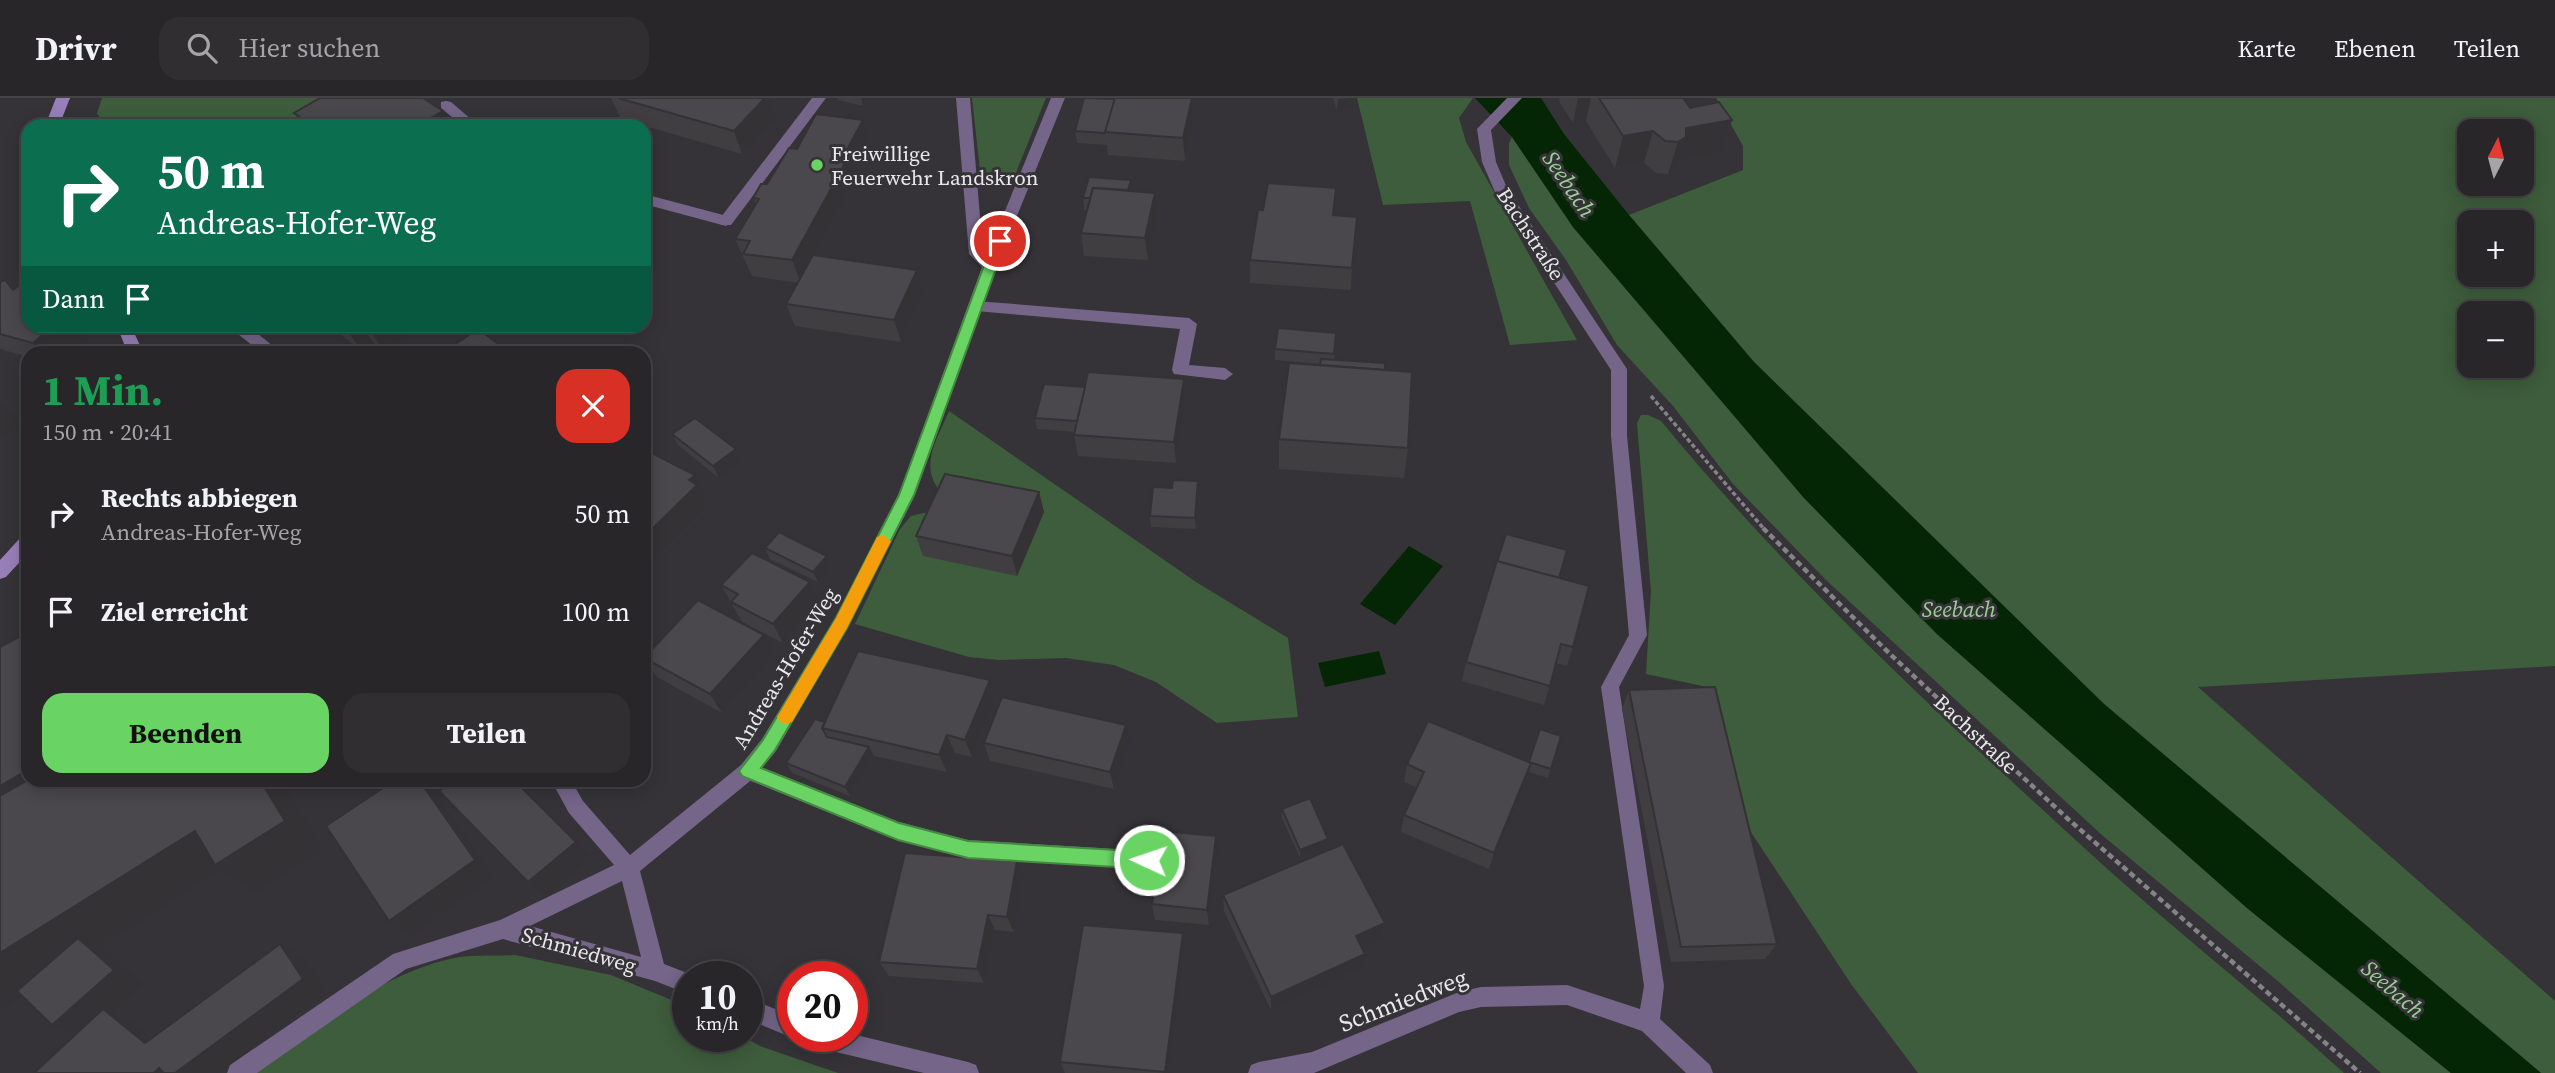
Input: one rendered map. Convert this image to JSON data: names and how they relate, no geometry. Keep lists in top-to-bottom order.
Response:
{
  "streets": {
    "street": ["Bachstraße", "Andreas-Hofer-Weg", "Schmiedweg"]
  },
  "crossings": [
    ["Andreas-Hofer-Weg", "Schmiedweg"]
  ],
  "water": ["Seebach"],
  "places": ["Freiwillige Feuerwehr Landskron"],
  "north": "top",
  "page": {
    "header": "Drivr",
    "search": "Hier suchen",
    "nav": ["Karte", "Ebenen", "Teilen"],
    "map_buttons": ["+", "−"],
    "turn": ["50 m", "Andreas-Hofer-Weg"],
    "then": "Dann",
    "heading": ["1 Min.", "150 m · 20:41"],
    "list": [
      {
        "name": "Rechts abbiegen",
        "note": "Andreas-Hofer-Weg",
        "value": "50 m"
      },
      {
        "name": "Ziel erreicht",
        "value": "100 m"
      }
    ],
    "buttons": ["Beenden", "Teilen"],
    "speed": "10 km/h",
    "limit": "20"
  }
}
